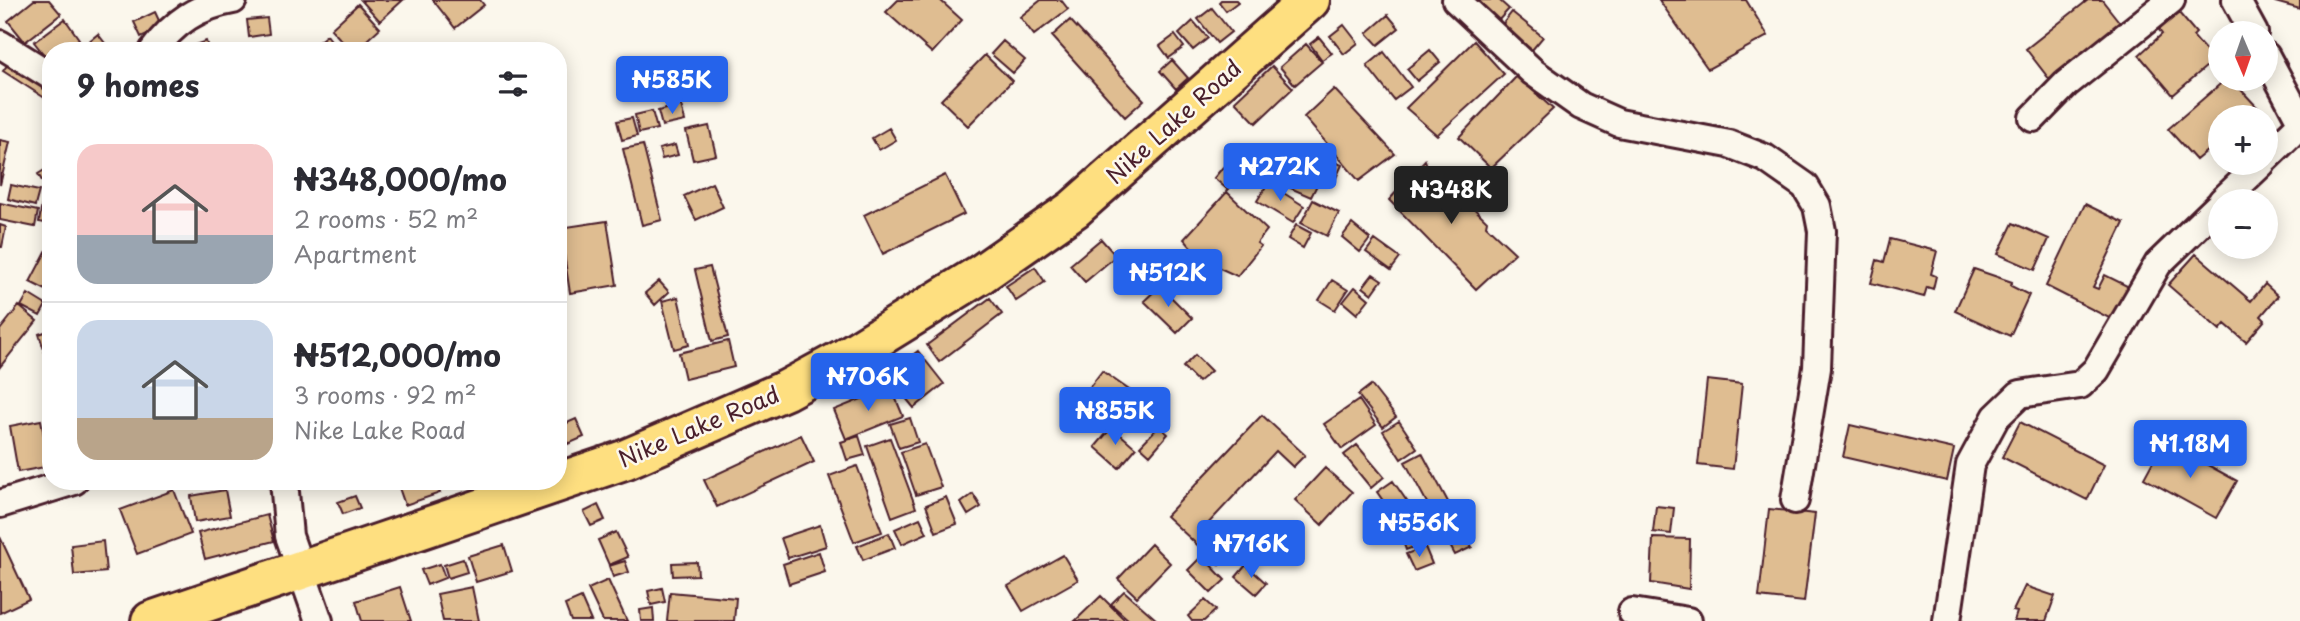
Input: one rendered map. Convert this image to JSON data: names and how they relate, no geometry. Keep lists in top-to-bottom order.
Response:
{
  "streets": {
    "main road": ["Nike Lake Road"]
  },
  "north": "bottom",
  "page": {
    "map_buttons": ["+", "−"],
    "heading": "9 homes",
    "price": [
      "₦585K",
      "₦272K",
      "₦348K",
      "₦512K",
      "₦706K",
      "₦855K",
      "₦1.18M",
      "₦556K",
      "₦716K"
    ],
    "list": [
      {
        "name": "₦348,000/mo",
        "note": "2 rooms · 52 m² · Apartment"
      },
      {
        "name": "₦512,000/mo",
        "note": "3 rooms · 92 m² · Nike Lake Road"
      }
    ]
  }
}
